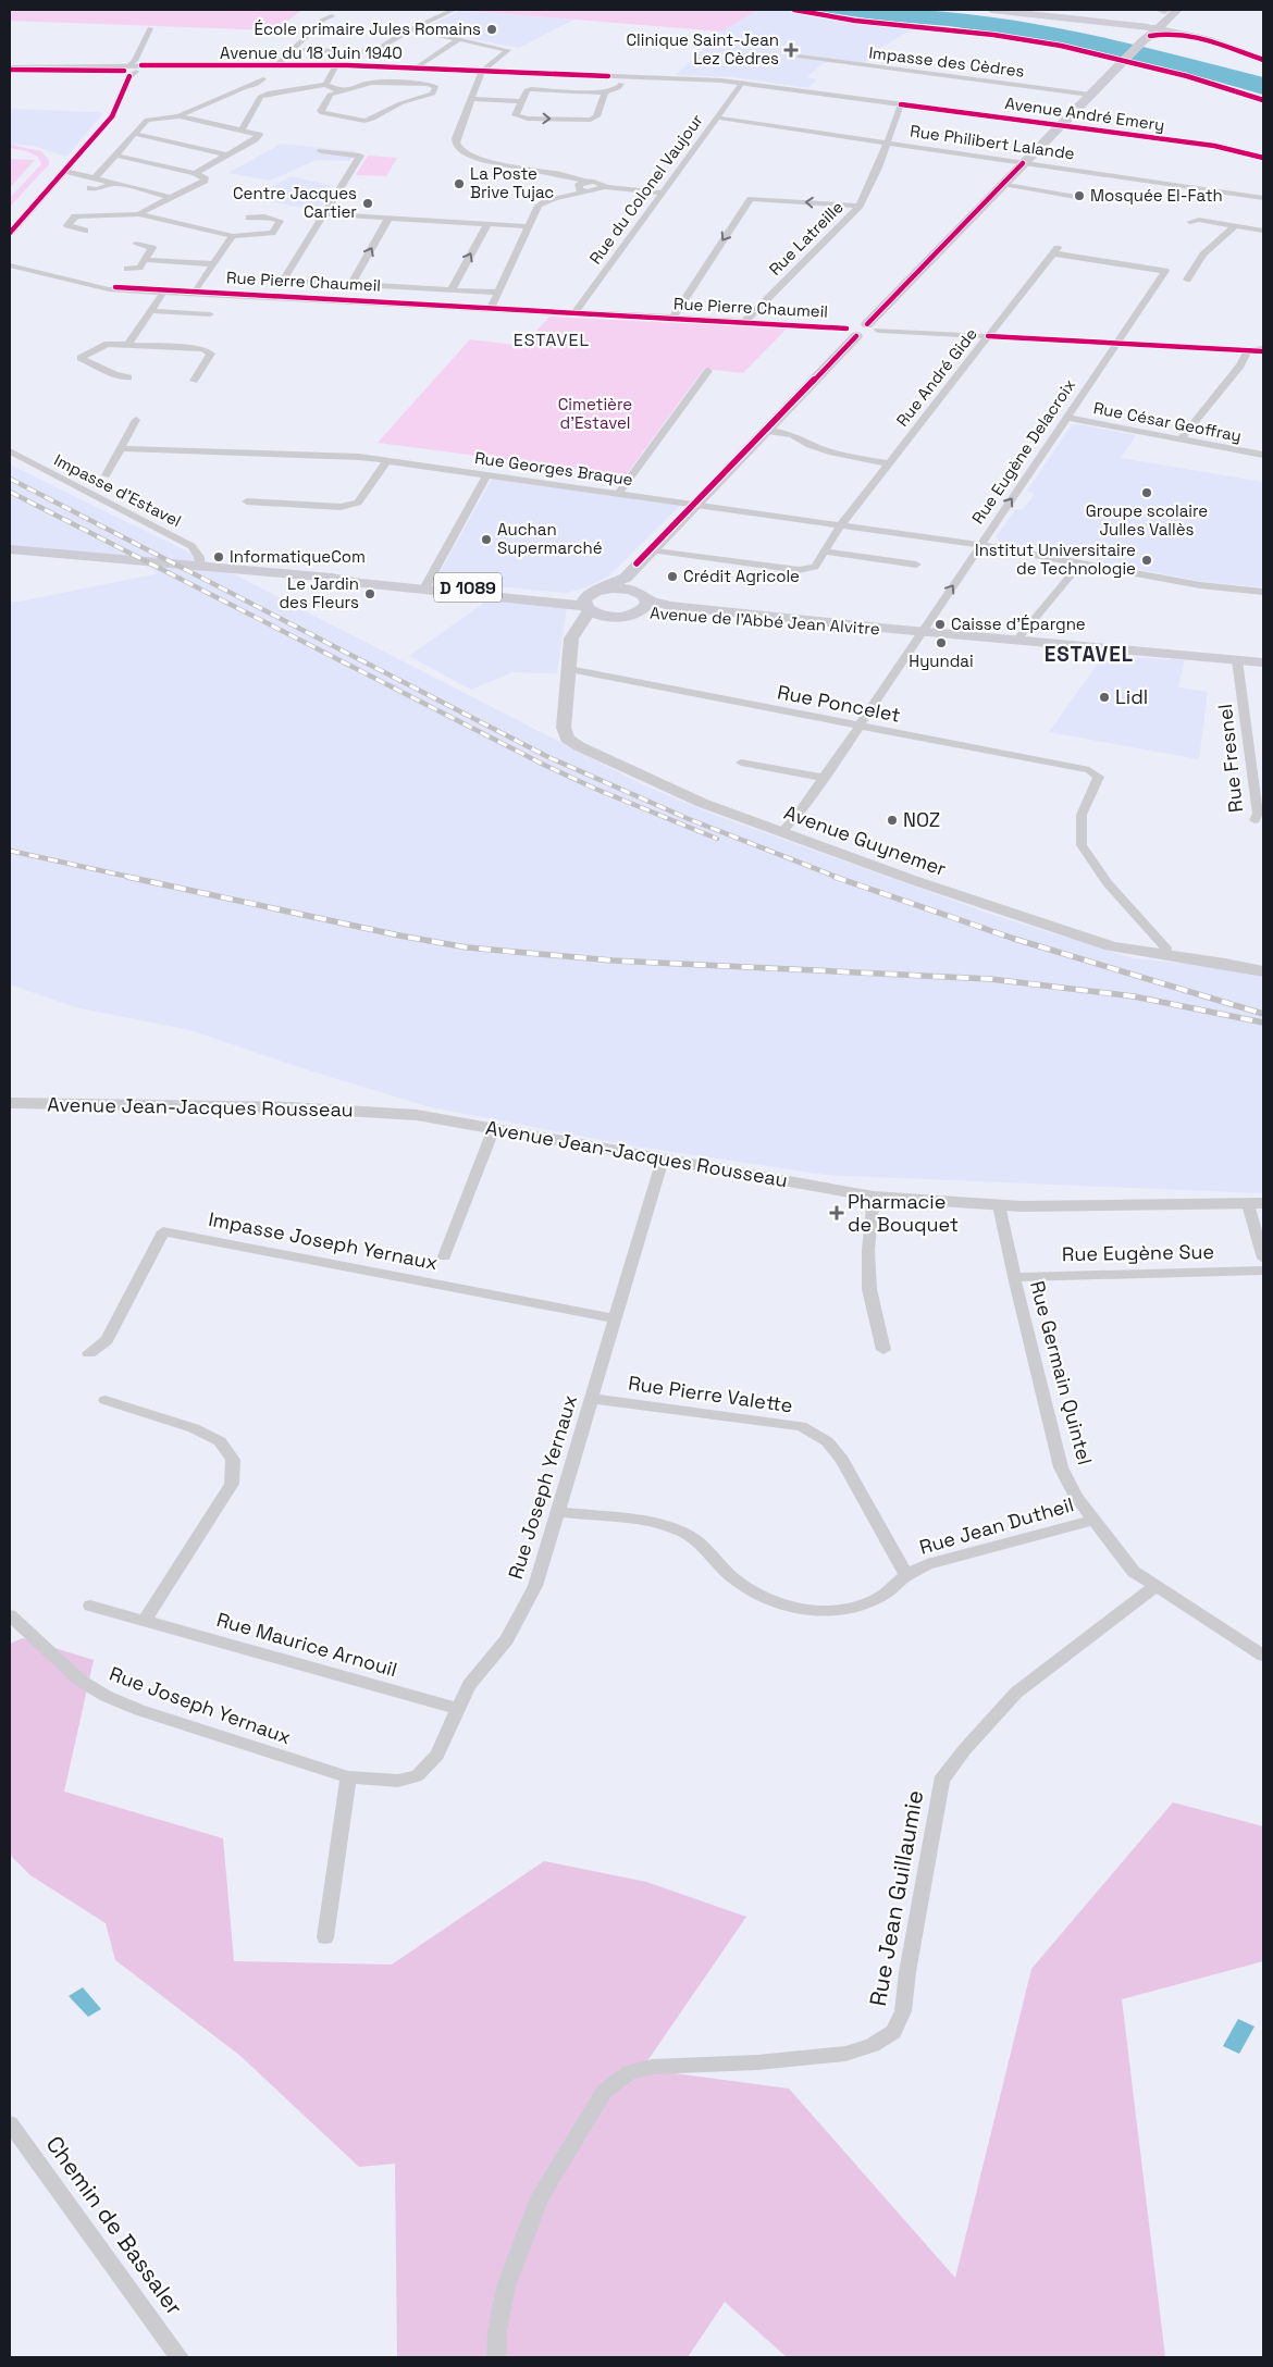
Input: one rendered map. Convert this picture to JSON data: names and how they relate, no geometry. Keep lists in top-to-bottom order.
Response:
{
  "streets": {
    "main road": [
      "D 1089",
      "Avenue de l'Abbé Jean Alvitre",
      "Avenue Guynemer",
      "Avenue Jean-Jacques Rousseau"
    ],
    "street": [
      "Avenue du 18 Juin 1940",
      "Impasse des Cèdres",
      "Avenue André Emery",
      "Rue Philibert Lalande",
      "Rue du Colonel Vaujour",
      "Rue Latreille",
      "Rue Pierre Chaumeil",
      "Rue André Gide",
      "Rue César Geoffray",
      "Rue Eugène Delacroix",
      "Rue Georges Braque",
      "Impasse d'Estavel",
      "Rue Poncelet",
      "Rue Fresnel",
      "Impasse Joseph Yernaux",
      "Rue Eugène Sue",
      "Rue Germain Quintel",
      "Rue Pierre Valette",
      "Rue Joseph Yernaux",
      "Rue Jean Dutheil",
      "Rue Maurice Arnouil",
      "Rue Jean Guillaumie",
      "Chemin de Bassaler"
    ]
  },
  "crossings": [
    ["Avenue du 18 Juin 1940", "Avenue André Emery"],
    ["Avenue du 18 Juin 1940", "Rue du Colonel Vaujour"],
    ["Avenue André Emery", "Rue du Colonel Vaujour"],
    ["Avenue André Emery", "Rue Latreille"],
    ["Rue Philibert Lalande", "Rue du Colonel Vaujour"],
    ["Rue Philibert Lalande", "Rue Latreille"],
    ["Rue du Colonel Vaujour", "Rue Pierre Chaumeil"],
    ["Rue Latreille", "Rue Pierre Chaumeil"],
    ["Rue André Gide", "Rue Eugène Delacroix"],
    ["Rue André Gide", "Rue Georges Braque"],
    ["Rue César Geoffray", "Rue Eugène Delacroix"],
    ["Rue Eugène Delacroix", "Rue Georges Braque"],
    ["Rue Eugène Delacroix", "Avenue de l'Abbé Jean Alvitre"],
    ["Rue Eugène Delacroix", "Rue Poncelet"],
    ["Rue Eugène Delacroix", "Avenue Guynemer"],
    ["Impasse d'Estavel", "D 1089"],
    ["D 1089", "Avenue Guynemer"],
    ["Avenue de l'Abbé Jean Alvitre", "Rue Fresnel"],
    ["Rue Poncelet", "Avenue Guynemer"],
    ["Avenue Jean-Jacques Rousseau", "Rue Germain Quintel"],
    ["Avenue Jean-Jacques Rousseau", "Rue Joseph Yernaux"],
    ["Impasse Joseph Yernaux", "Rue Joseph Yernaux"],
    ["Rue Eugène Sue", "Rue Germain Quintel"],
    ["Rue Germain Quintel", "Rue Jean Dutheil"],
    ["Rue Germain Quintel", "Rue Jean Guillaumie"],
    ["Rue Pierre Valette", "Rue Joseph Yernaux"],
    ["Rue Pierre Valette", "Rue Jean Dutheil"],
    ["Rue Joseph Yernaux", "Rue Jean Dutheil"],
    ["Rue Joseph Yernaux", "Rue Maurice Arnouil"]
  ],
  "districts": ["ESTAVEL", "ESTAVEL"],
  "parks": ["Cimetière d'Estavel"],
  "places": {
    "other": [
      "École primaire Jules Romains",
      "La Poste Brive Tujac",
      "Mosquée El-Fath",
      "Centre Jacques Cartier",
      "Groupe scolaire Julles Vallès",
      "Auchan Supermarché",
      "InformatiqueCom",
      "Institut Universitaire de Technologie",
      "Crédit Agricole",
      "Le Jardin des Fleurs",
      "Caisse d'Épargne",
      "Hyundai",
      "Lidl",
      "NOZ"
    ],
    "health": ["Clinique Saint-Jean Lez Cèdres", "Pharmacie de Bouquet"]
  }
}
